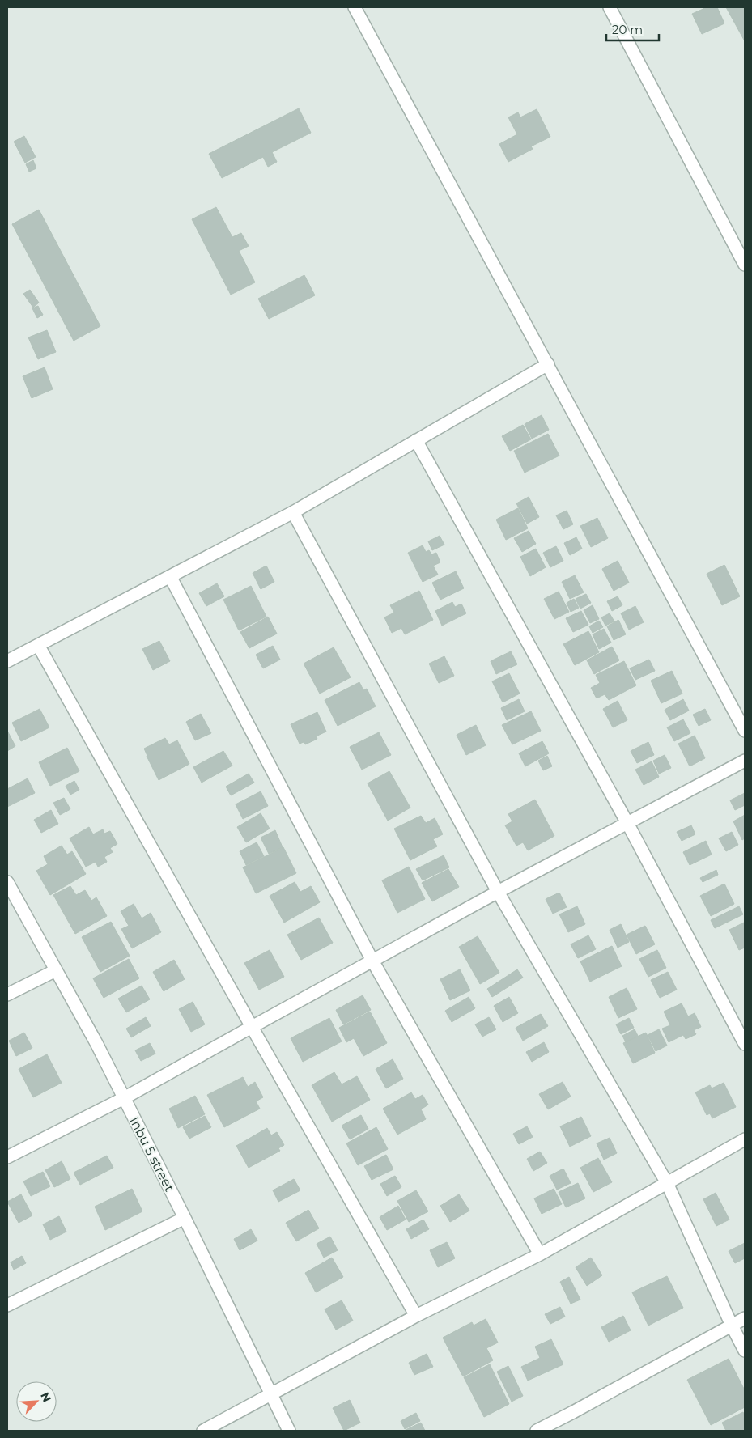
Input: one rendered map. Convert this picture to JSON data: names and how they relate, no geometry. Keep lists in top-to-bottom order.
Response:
{
  "streets": {
    "street": ["Inbu 5 street"]
  },
  "scale_bar": "20 m",
  "north": "top right"
}
